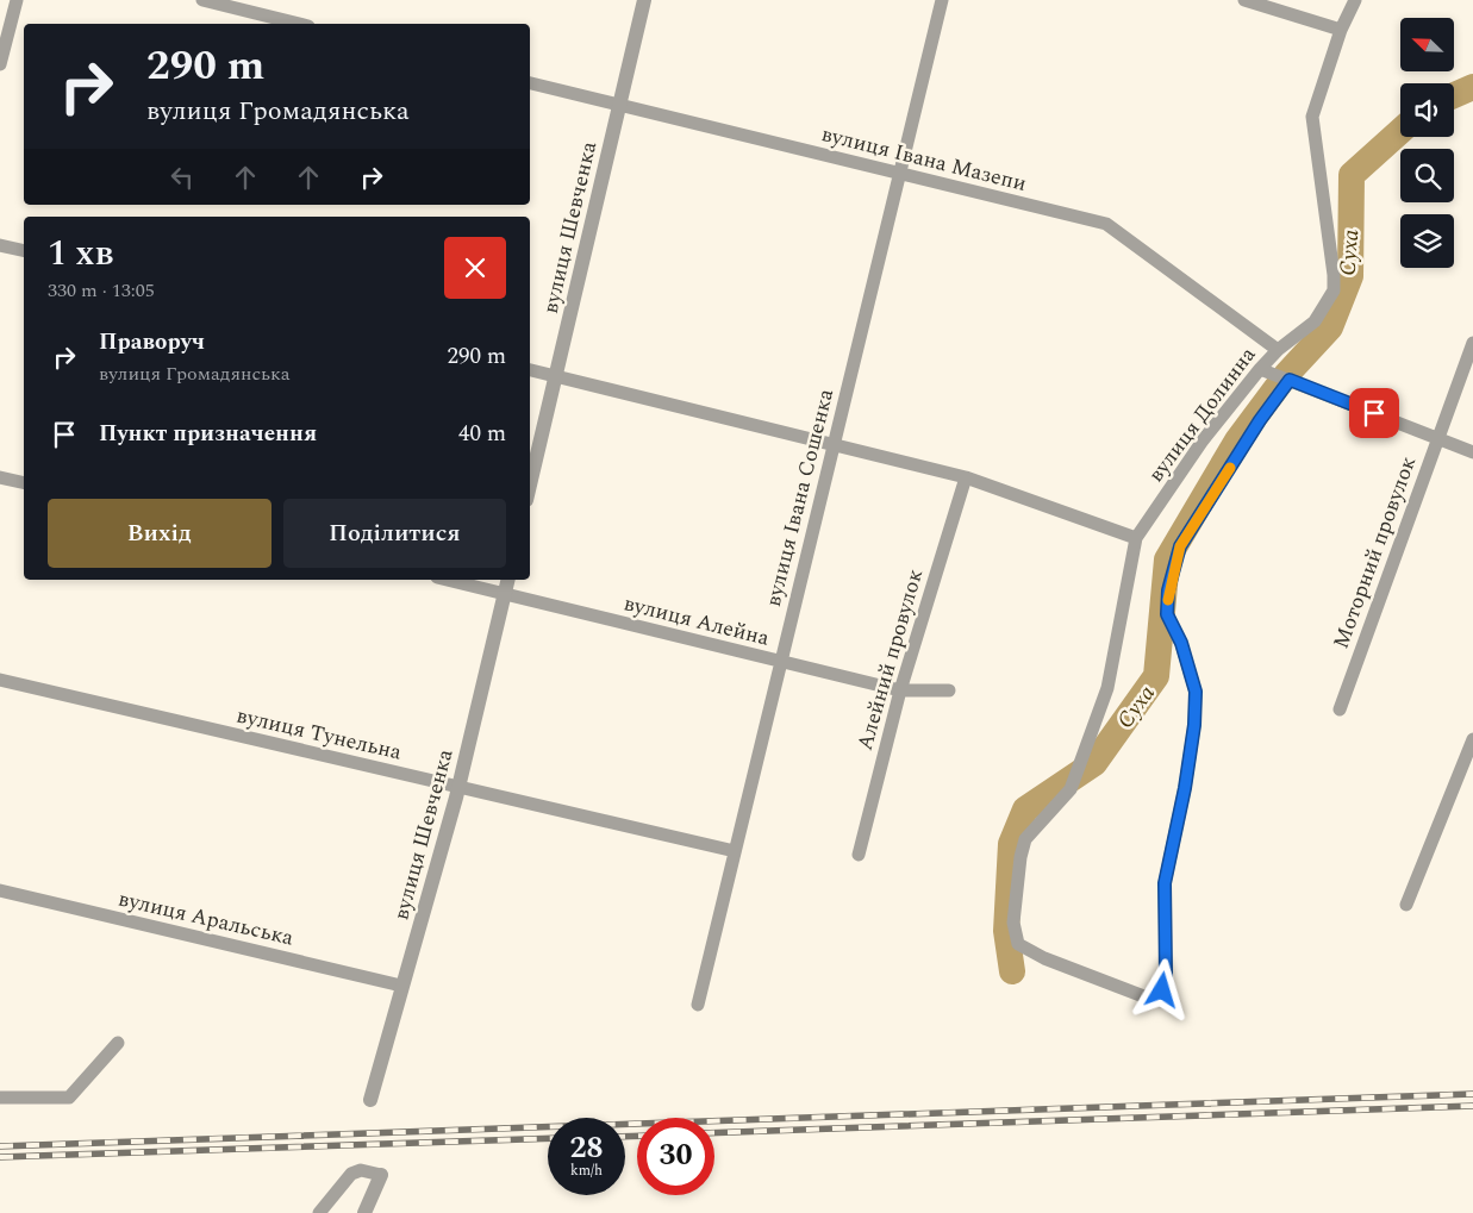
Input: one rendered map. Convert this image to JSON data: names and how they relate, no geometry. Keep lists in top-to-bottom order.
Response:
{
  "streets": {
    "street": [
      "вулиця Івана Мазепи",
      "вулиця Шевченка",
      "вулиця Долинна",
      "вулиця Івана Сошенка",
      "Моторний провулок",
      "вулиця Алейна",
      "Алейний провулок",
      "вулиця Тунельна",
      "вулиця Аральська"
    ]
  },
  "crossings": [
    ["вулиця Івана Мазепи", "вулиця Шевченка"],
    ["вулиця Івана Мазепи", "вулиця Долинна"],
    ["вулиця Івана Мазепи", "вулиця Івана Сошенка"],
    ["вулиця Шевченка", "вулиця Алейна"],
    ["вулиця Шевченка", "вулиця Тунельна"],
    ["вулиця Шевченка", "вулиця Аральська"],
    ["вулиця Івана Сошенка", "вулиця Алейна"],
    ["вулиця Івана Сошенка", "вулиця Тунельна"],
    ["вулиця Алейна", "Алейний провулок"]
  ],
  "water": ["Суха"],
  "north": "top left",
  "page": {
    "turn": ["290 m", "вулиця Громадянська"],
    "heading": ["1 хв", "330 m · 13:05"],
    "list": [
      {
        "name": "Праворуч",
        "note": "вулиця Громадянська",
        "value": "290 m"
      },
      {
        "name": "Пункт призначення",
        "value": "40 m"
      }
    ],
    "buttons": ["Вихід", "Поділитися"],
    "speed": "28 km/h",
    "limit": "30"
  }
}
